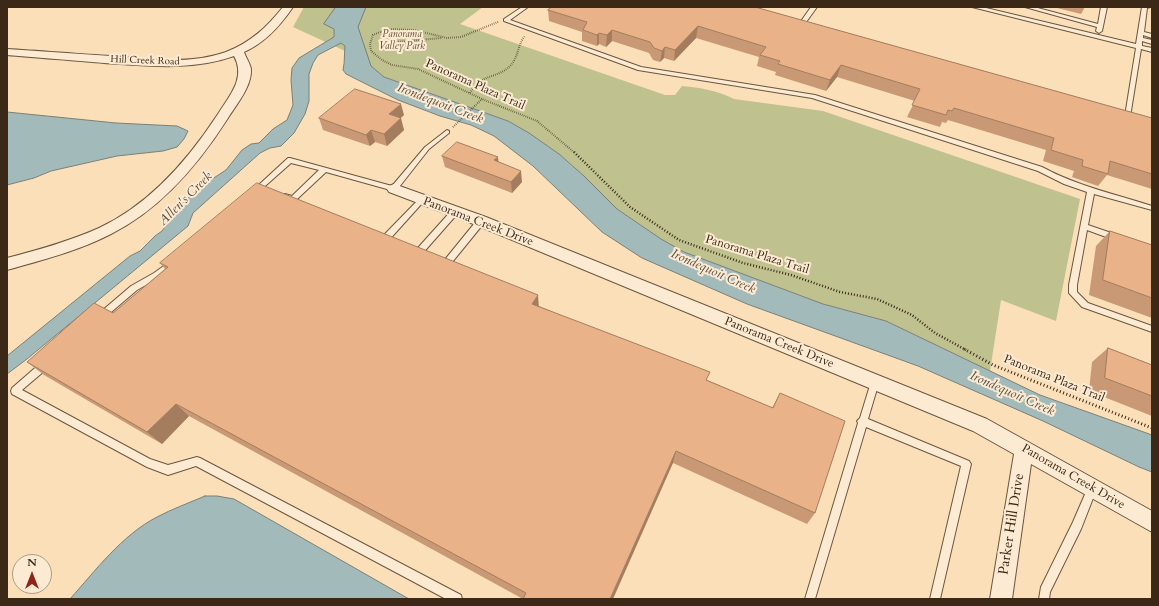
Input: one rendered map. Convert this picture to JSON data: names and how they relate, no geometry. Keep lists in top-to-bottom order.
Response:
{
  "streets": {
    "street": ["Hill Creek Road", "Panorama Creek Drive", "Parker Hill Drive"],
    "path": ["Panorama Plaza Trail"]
  },
  "crossings": [
    ["Panorama Creek Drive", "Parker Hill Drive"]
  ],
  "water": ["Irondequoit Creek", "Allen's Creek"],
  "parks": ["Panorama Valley Park"],
  "north": "top"
}
